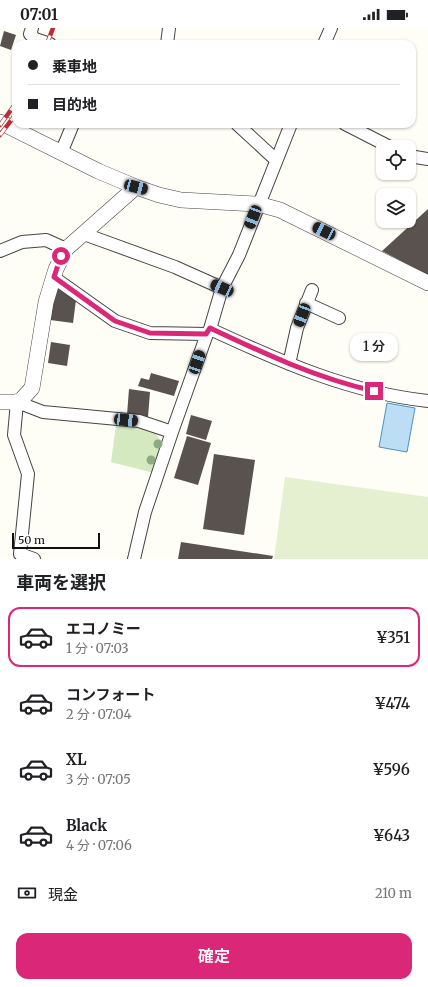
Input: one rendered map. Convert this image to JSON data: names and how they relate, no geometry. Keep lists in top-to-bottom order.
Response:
{
  "scale_bar": "50 m",
  "page": {
    "status": "07:01",
    "banner": ["乗車地", "目的地"],
    "bubble": "1 分",
    "scale": "50 m",
    "heading": "車両を選択",
    "list": [
      {
        "name": "エコノミー",
        "note": "1 分 · 07:03",
        "value": "¥351"
      },
      {
        "name": "コンフォート",
        "note": "2 分 · 07:04",
        "value": "¥474"
      },
      {
        "name": "XL",
        "note": "3 分 · 07:05",
        "value": "¥596"
      },
      {
        "name": "Black",
        "note": "4 分 · 07:06",
        "value": "¥643"
      }
    ],
    "pay": ["現金", "210 m"],
    "buttons": "確定"
  }
}
